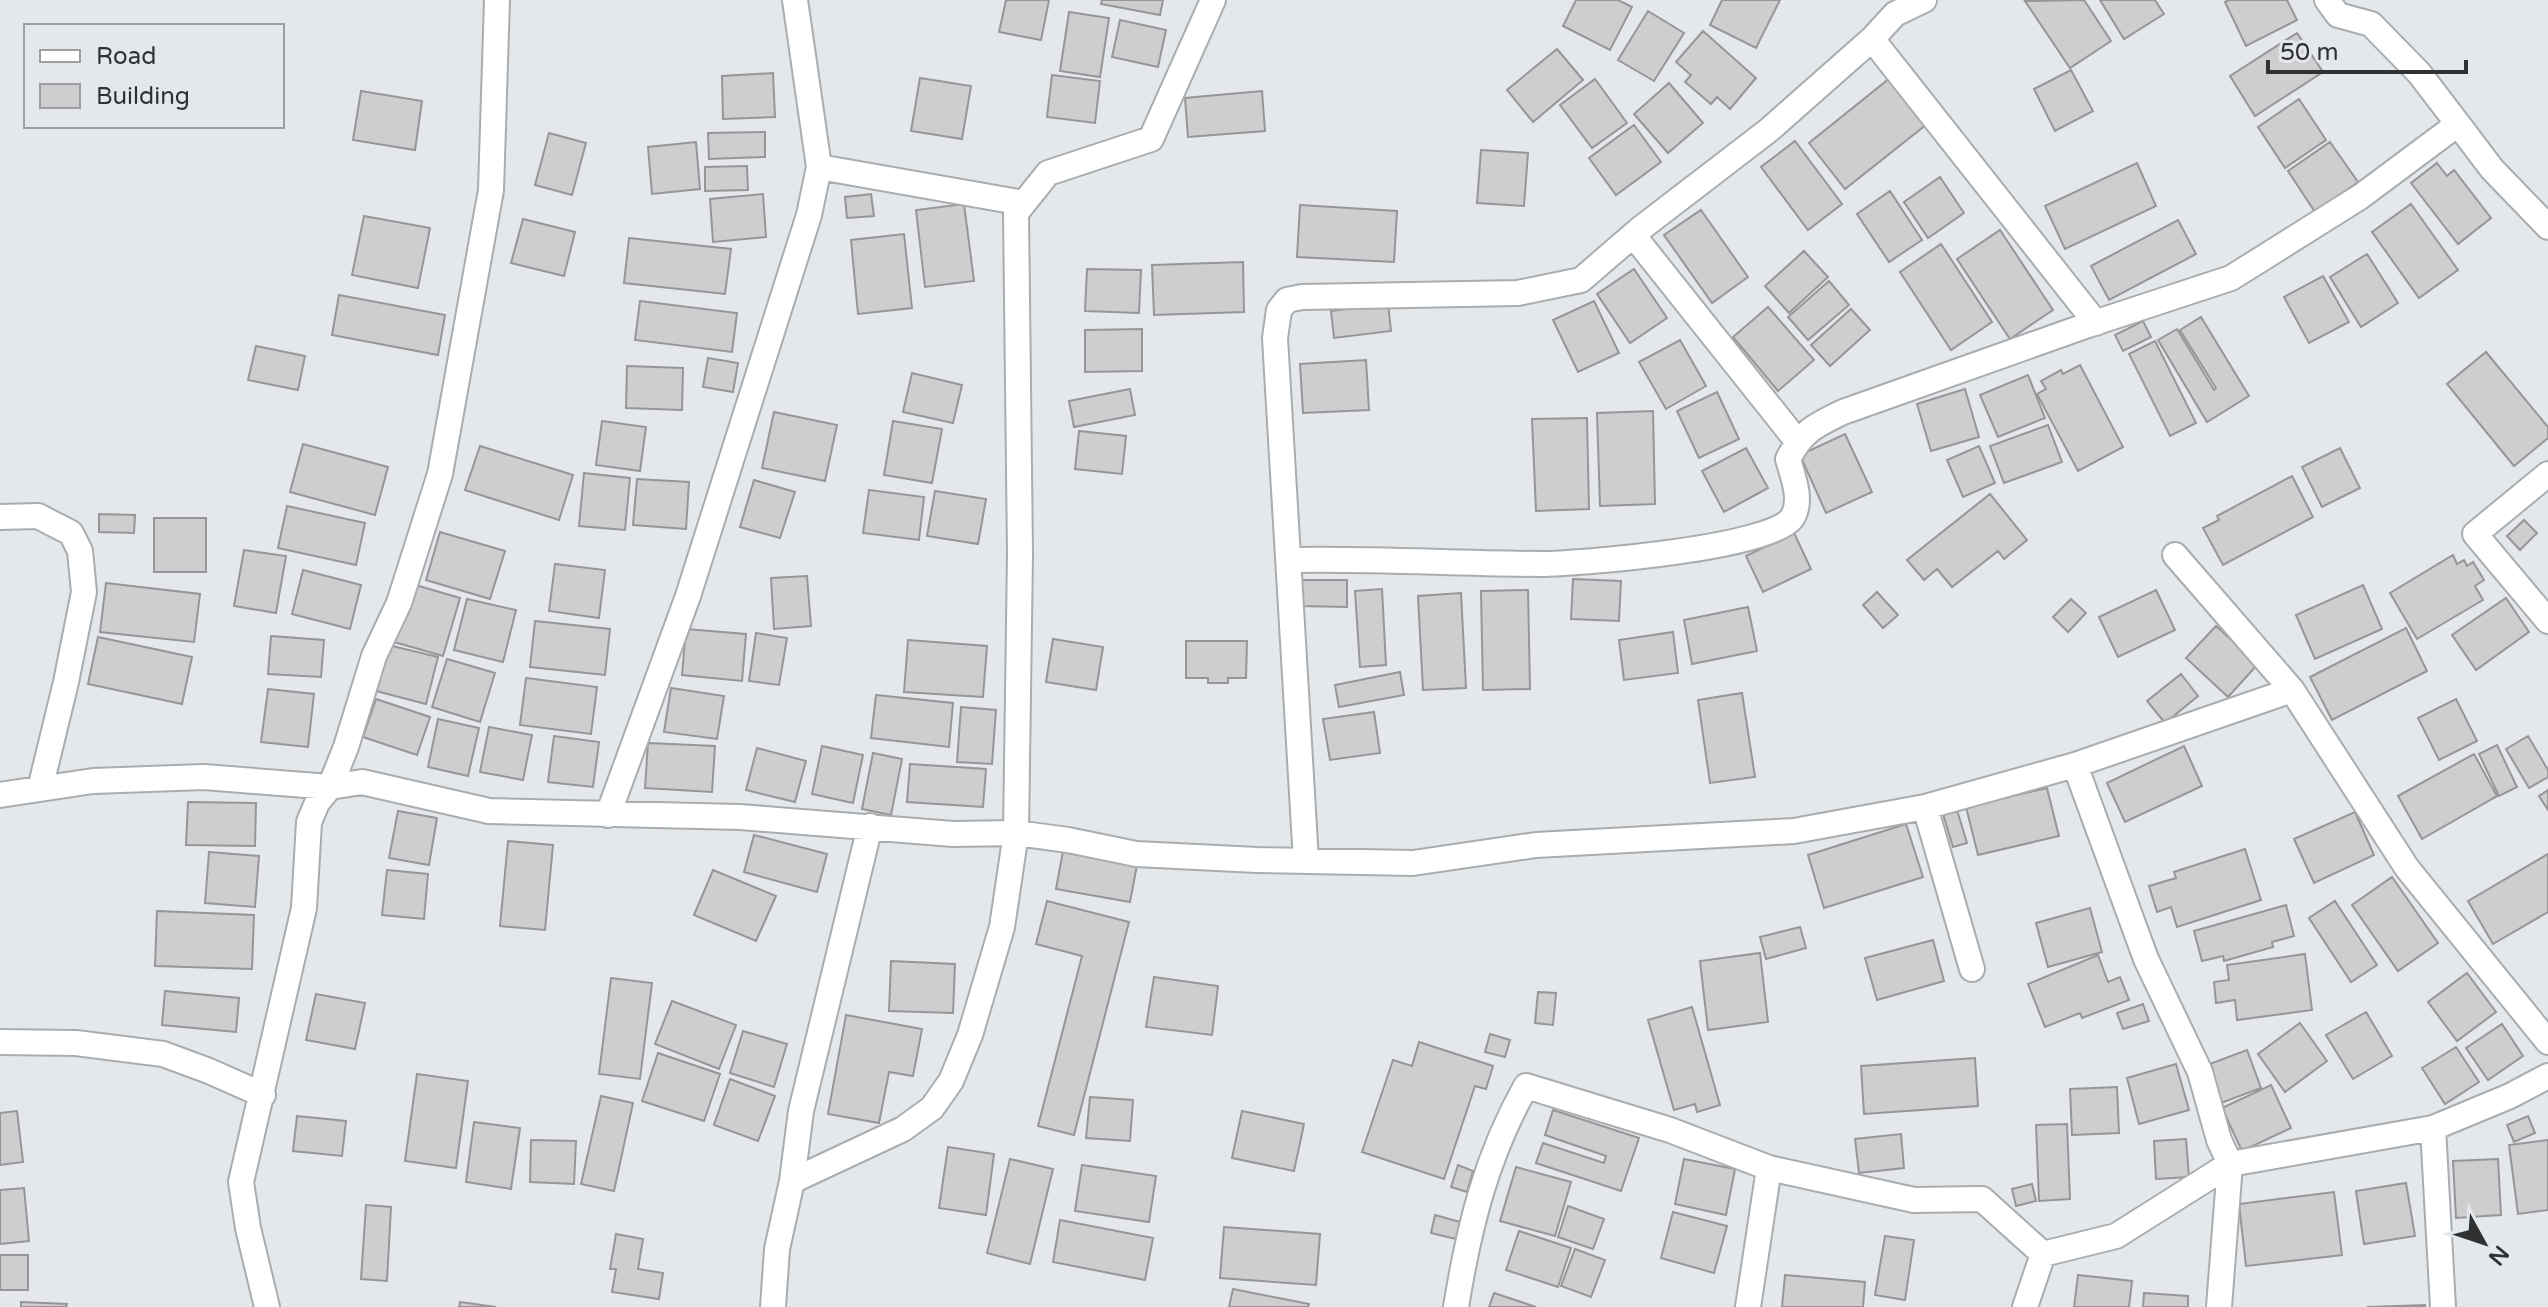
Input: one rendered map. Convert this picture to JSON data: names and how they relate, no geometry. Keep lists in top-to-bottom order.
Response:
{
  "legend": ["Road", "Building"],
  "scale_bar": "50 m",
  "north": "bottom right"
}
